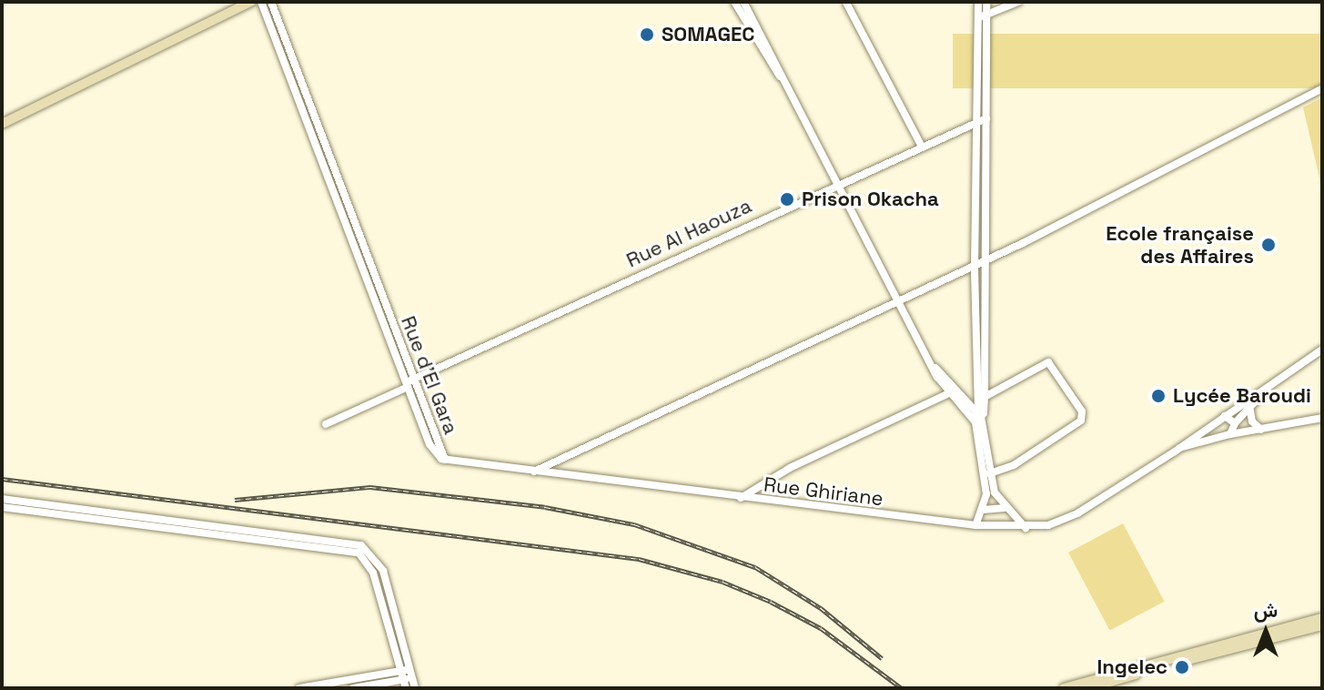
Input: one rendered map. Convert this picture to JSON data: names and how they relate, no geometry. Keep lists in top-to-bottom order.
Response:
{
  "streets": {
    "street": ["Rue Al Haouza", "Rue d'El Gara", "Rue Ghiriane"]
  },
  "crossings": [
    ["Rue Al Haouza", "Rue d'El Gara"],
    ["Rue d'El Gara", "Rue Ghiriane"]
  ],
  "places": [
    "SOMAGEC",
    "Prison Okacha",
    "Ecole française des Affaires",
    "Lycée Baroudi",
    "Ingelec"
  ],
  "north": "top"
}
